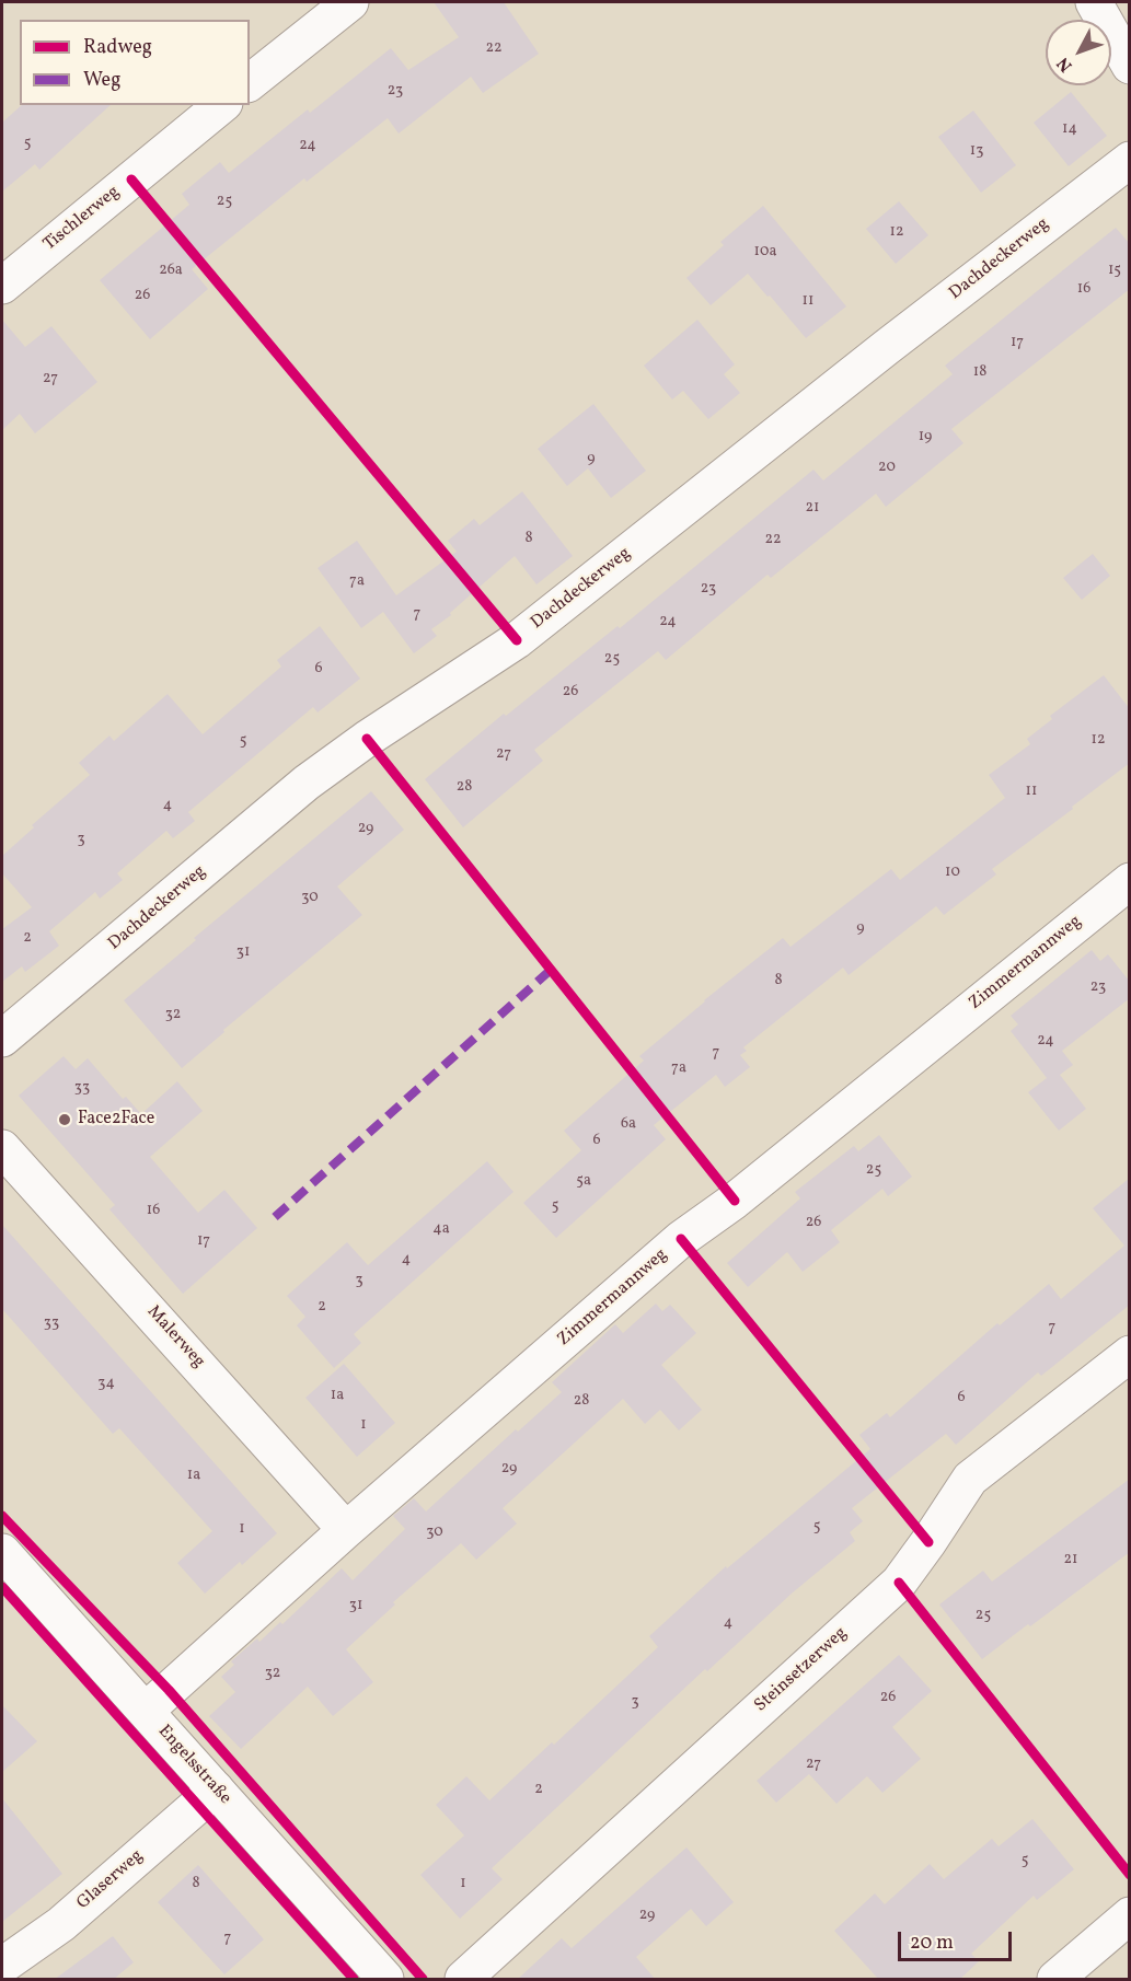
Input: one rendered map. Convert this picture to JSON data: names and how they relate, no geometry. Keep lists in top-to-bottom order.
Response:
{
  "streets": {
    "street": [
      "Tischlerweg",
      "Dachdeckerweg",
      "Zimmermannweg",
      "Malerweg",
      "Steinsetzerweg",
      "Engelsstraße",
      "Glaserweg"
    ]
  },
  "crossings": [
    ["Zimmermannweg", "Malerweg"],
    ["Zimmermannweg", "Engelsstraße"],
    ["Engelsstraße", "Glaserweg"]
  ],
  "places": ["Face2Face"],
  "house_numbers": [
    "22",
    "23",
    "14",
    "5",
    "24",
    "13",
    "25",
    "12",
    "10a",
    "26a",
    "15",
    "16",
    "26",
    "11",
    "17",
    "18",
    "27",
    "19",
    "9",
    "20",
    "21",
    "8",
    "22",
    "7a",
    "23",
    "7",
    "24",
    "25",
    "6",
    "26",
    "12",
    "5",
    "27",
    "28",
    "11",
    "4",
    "29",
    "3",
    "10",
    "30",
    "9",
    "2",
    "31",
    "8",
    "23",
    "32",
    "24",
    "7",
    "7a",
    "33",
    "6a",
    "6",
    "25",
    "5a",
    "5",
    "16",
    "26",
    "4a",
    "17",
    "4",
    "3",
    "2",
    "33",
    "7",
    "34",
    "1a",
    "6",
    "28",
    "1",
    "29",
    "1a",
    "5",
    "1",
    "30",
    "21",
    "31",
    "25",
    "4",
    "32",
    "26",
    "3",
    "27",
    "2",
    "5",
    "8",
    "1",
    "29",
    "7"
  ],
  "legend": ["Radweg", "Weg"],
  "scale_bar": "20 m",
  "north": "bottom left"
}
